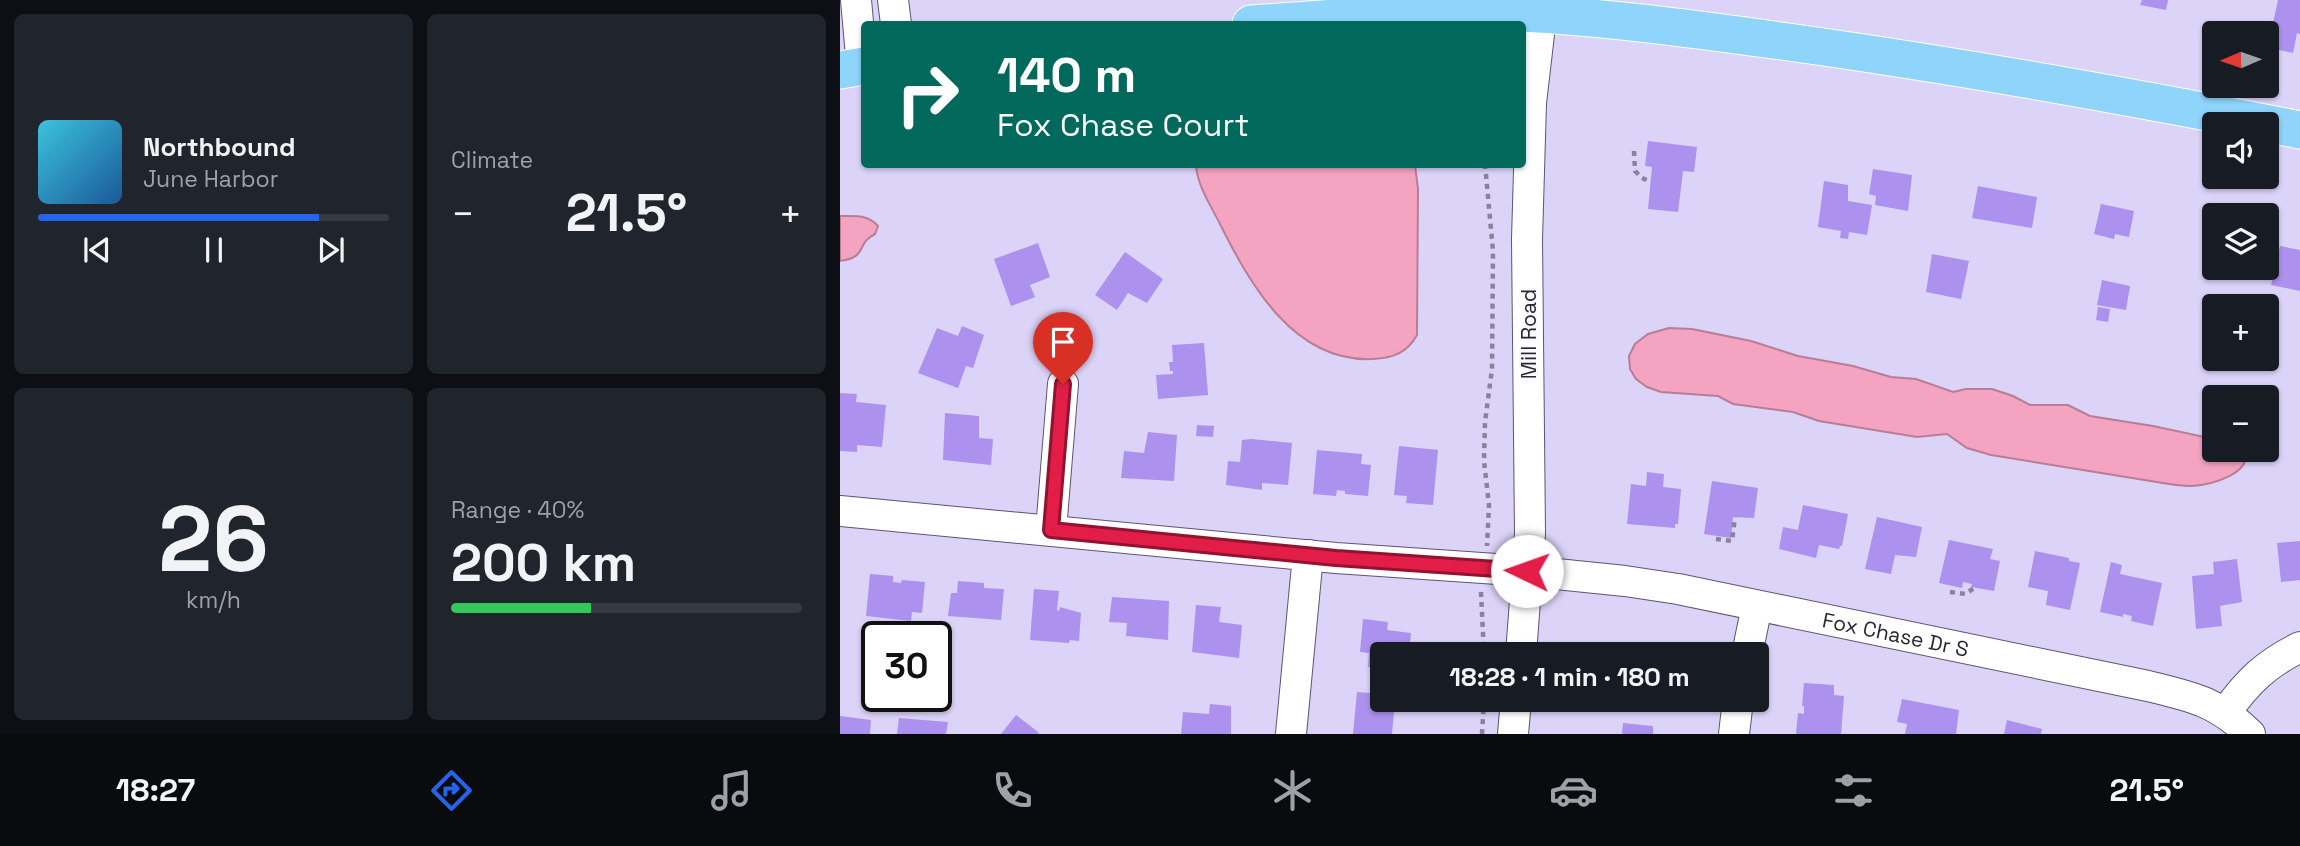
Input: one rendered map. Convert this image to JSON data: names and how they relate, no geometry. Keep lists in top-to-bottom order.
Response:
{
  "streets": {
    "street": ["Mill Road", "Fox Chase Dr S"]
  },
  "crossings": [
    ["Mill Road", "Fox Chase Dr S"]
  ],
  "north": "left",
  "page": {
    "tile": [
      "Climate",
      ["26", "km/h"],
      ["Range · 40%", "200 km"]
    ],
    "map_buttons": ["+", "−"],
    "turn": ["140 m", "Fox Chase Court"],
    "song": ["Northbound", "June Harbor"],
    "heat": ["−", "21.5°", "+"],
    "limit": "30",
    "trip": "18:28 · 1 min · 180 m",
    "tabs": ["18:27", "21.5°"]
  }
}
